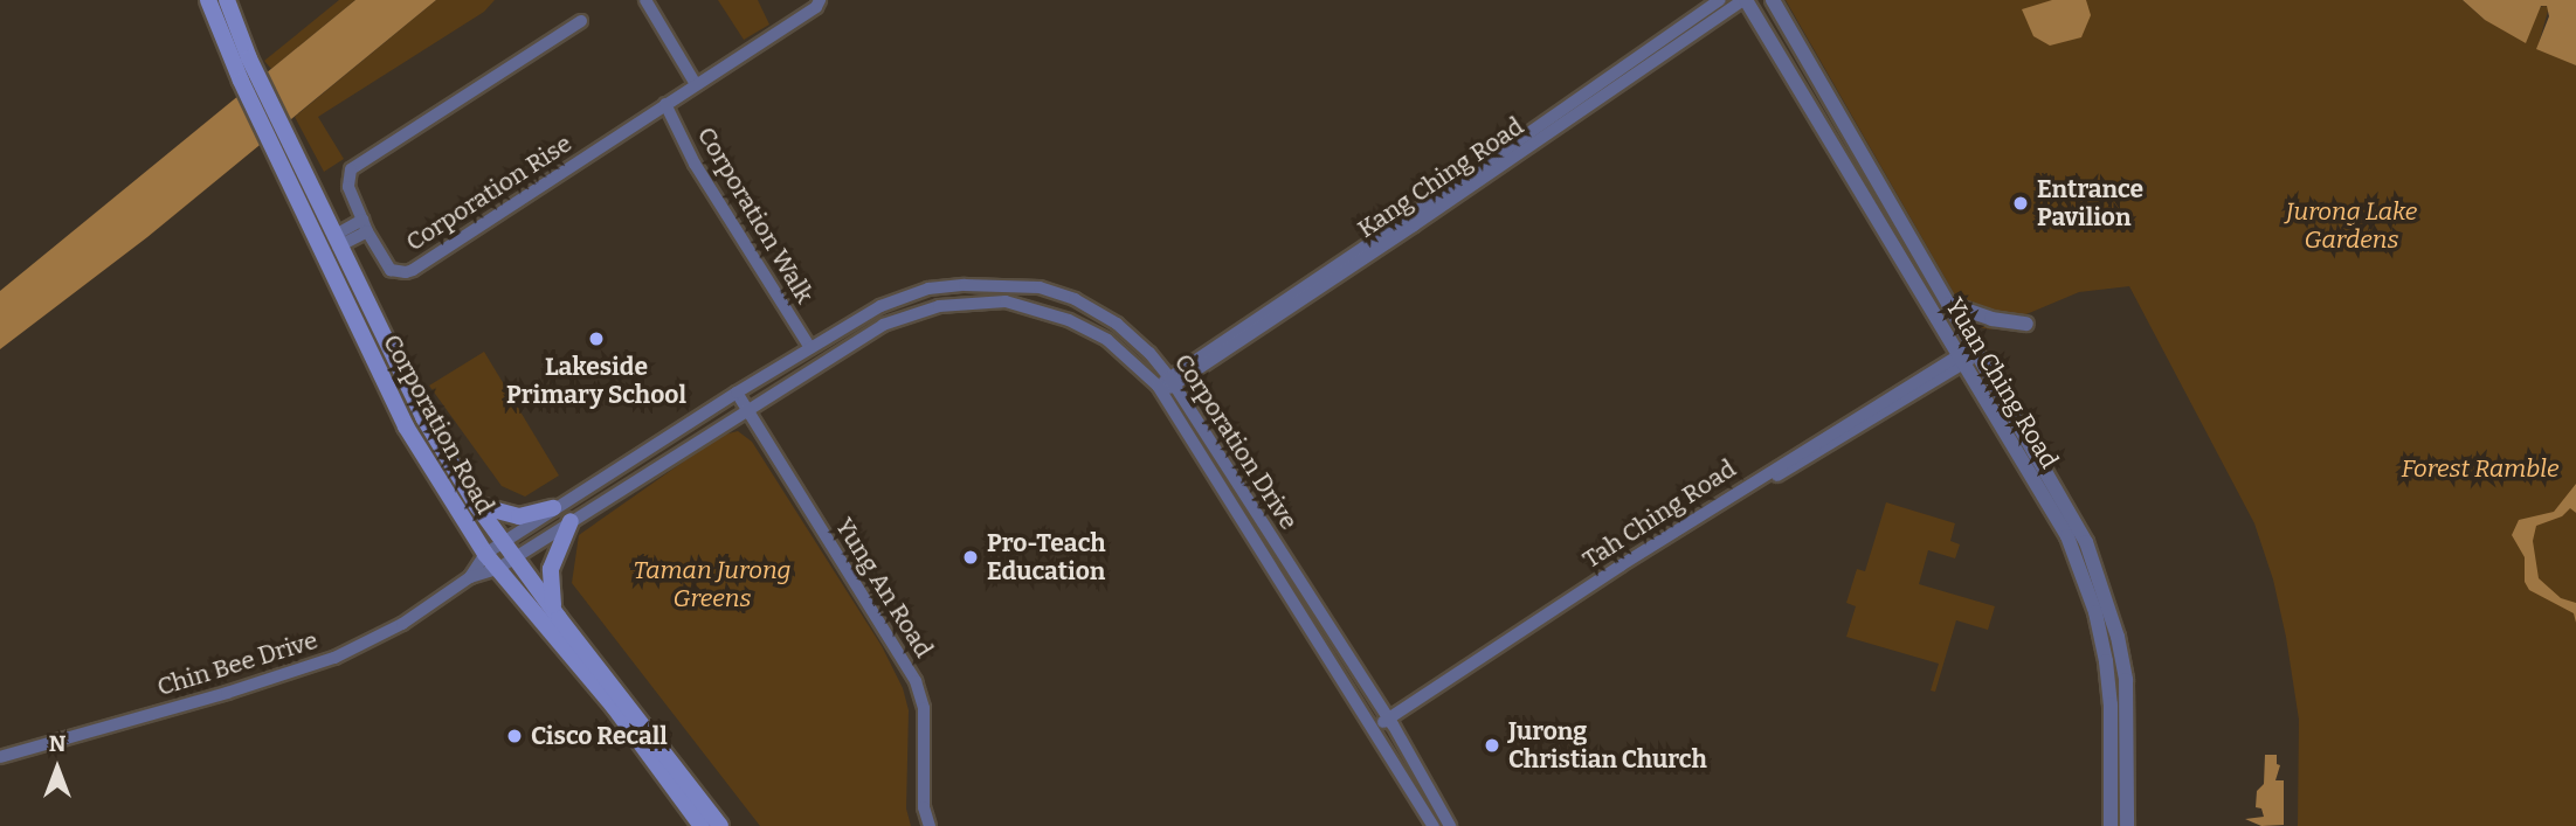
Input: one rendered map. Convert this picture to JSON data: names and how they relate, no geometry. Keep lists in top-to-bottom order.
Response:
{
  "streets": {
    "main road": ["Corporation Road"],
    "street": [
      "Kang Ching Road",
      "Corporation Rise",
      "Corporation Walk",
      "Yuan Ching Road",
      "Corporation Drive",
      "Tah Ching Road",
      "Yung An Road",
      "Chin Bee Drive"
    ]
  },
  "crossings": [
    ["Kang Ching Road", "Yuan Ching Road"],
    ["Kang Ching Road", "Corporation Drive"],
    ["Corporation Rise", "Corporation Walk"],
    ["Corporation Walk", "Corporation Drive"],
    ["Yuan Ching Road", "Tah Ching Road"],
    ["Corporation Road", "Corporation Drive"],
    ["Corporation Road", "Chin Bee Drive"],
    ["Corporation Drive", "Tah Ching Road"],
    ["Corporation Drive", "Yung An Road"],
    ["Corporation Drive", "Chin Bee Drive"]
  ],
  "parks": ["Jurong Lake Gardens", "Forest Ramble", "Taman Jurong Greens"],
  "places": [
    "Entrance Pavilion",
    "Lakeside Primary School",
    "Pro-Teach Education",
    "Cisco Recall",
    "Jurong Christian Church"
  ],
  "north": "top"
}
